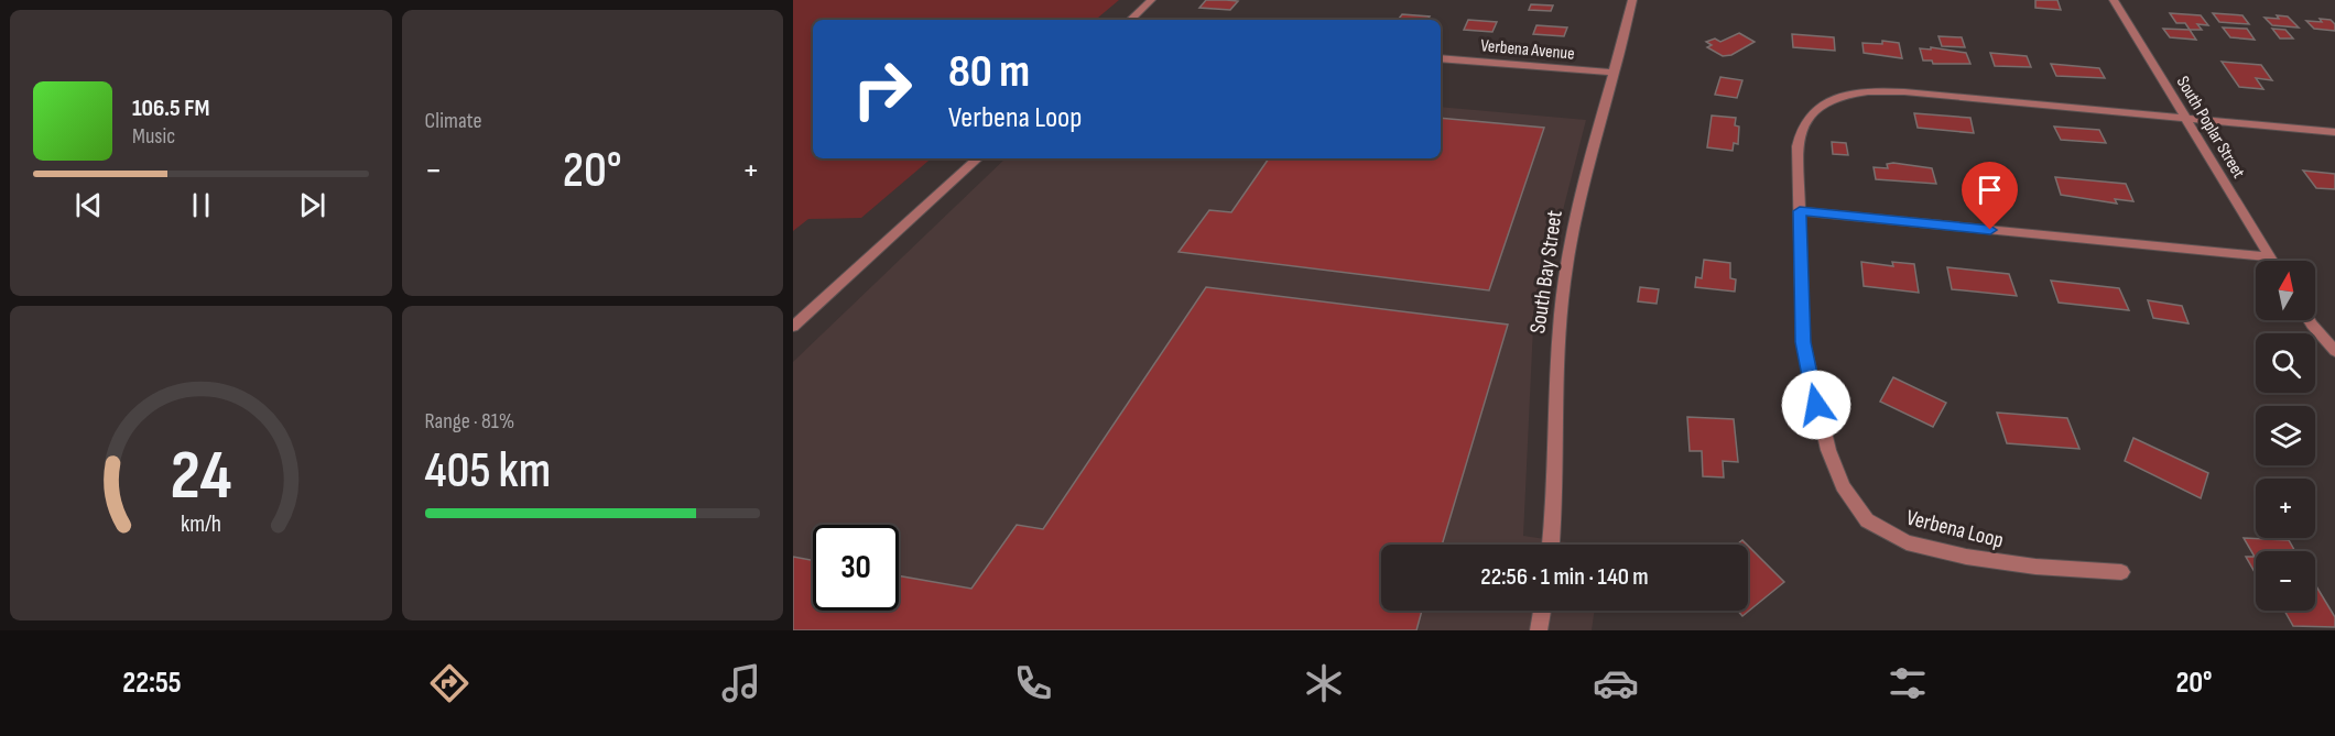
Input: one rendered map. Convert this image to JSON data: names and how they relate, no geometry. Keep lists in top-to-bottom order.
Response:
{
  "streets": {
    "street": [
      "Verbena Avenue",
      "South Poplar Street",
      "South Bay Street",
      "Verbena Loop"
    ]
  },
  "crossings": [
    ["Verbena Avenue", "South Bay Street"],
    ["South Poplar Street", "Verbena Loop"]
  ],
  "north": "top",
  "page": {
    "tile": [
      "Climate",
      ["Range · 81%", "405 km"]
    ],
    "turn": ["80 m", "Verbena Loop"],
    "song": ["106.5 FM", "Music"],
    "heat": ["−", "20°", "+"],
    "map_buttons": ["+", "−"],
    "limit": "30",
    "trip": "22:56 · 1 min · 140 m",
    "tabs": ["22:55", "20°"],
    "gauge": ["24", "km/h"]
  }
}
